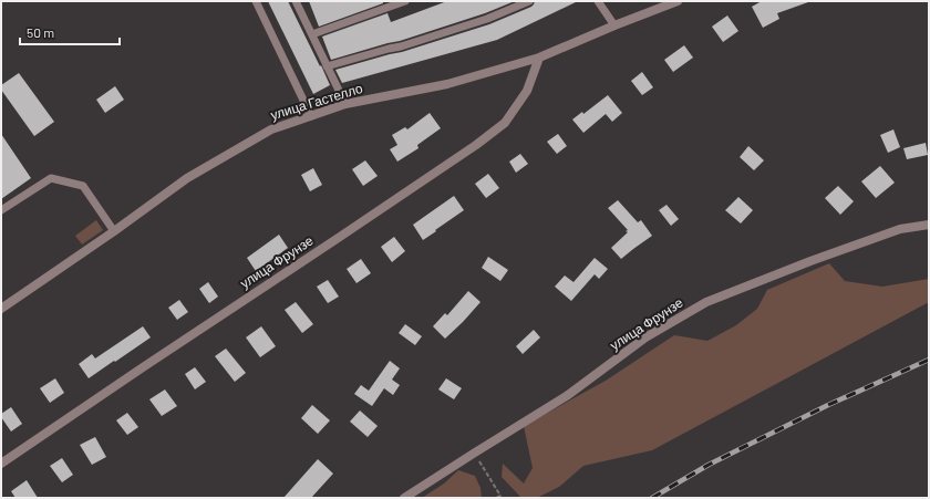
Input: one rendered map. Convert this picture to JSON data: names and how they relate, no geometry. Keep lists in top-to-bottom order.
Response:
{
  "streets": {
    "street": ["улица Гастелло", "улица Фрунзе"]
  },
  "crossings": [
    ["улица Гастелло", "улица Фрунзе"]
  ],
  "scale_bar": "50 m"
}
